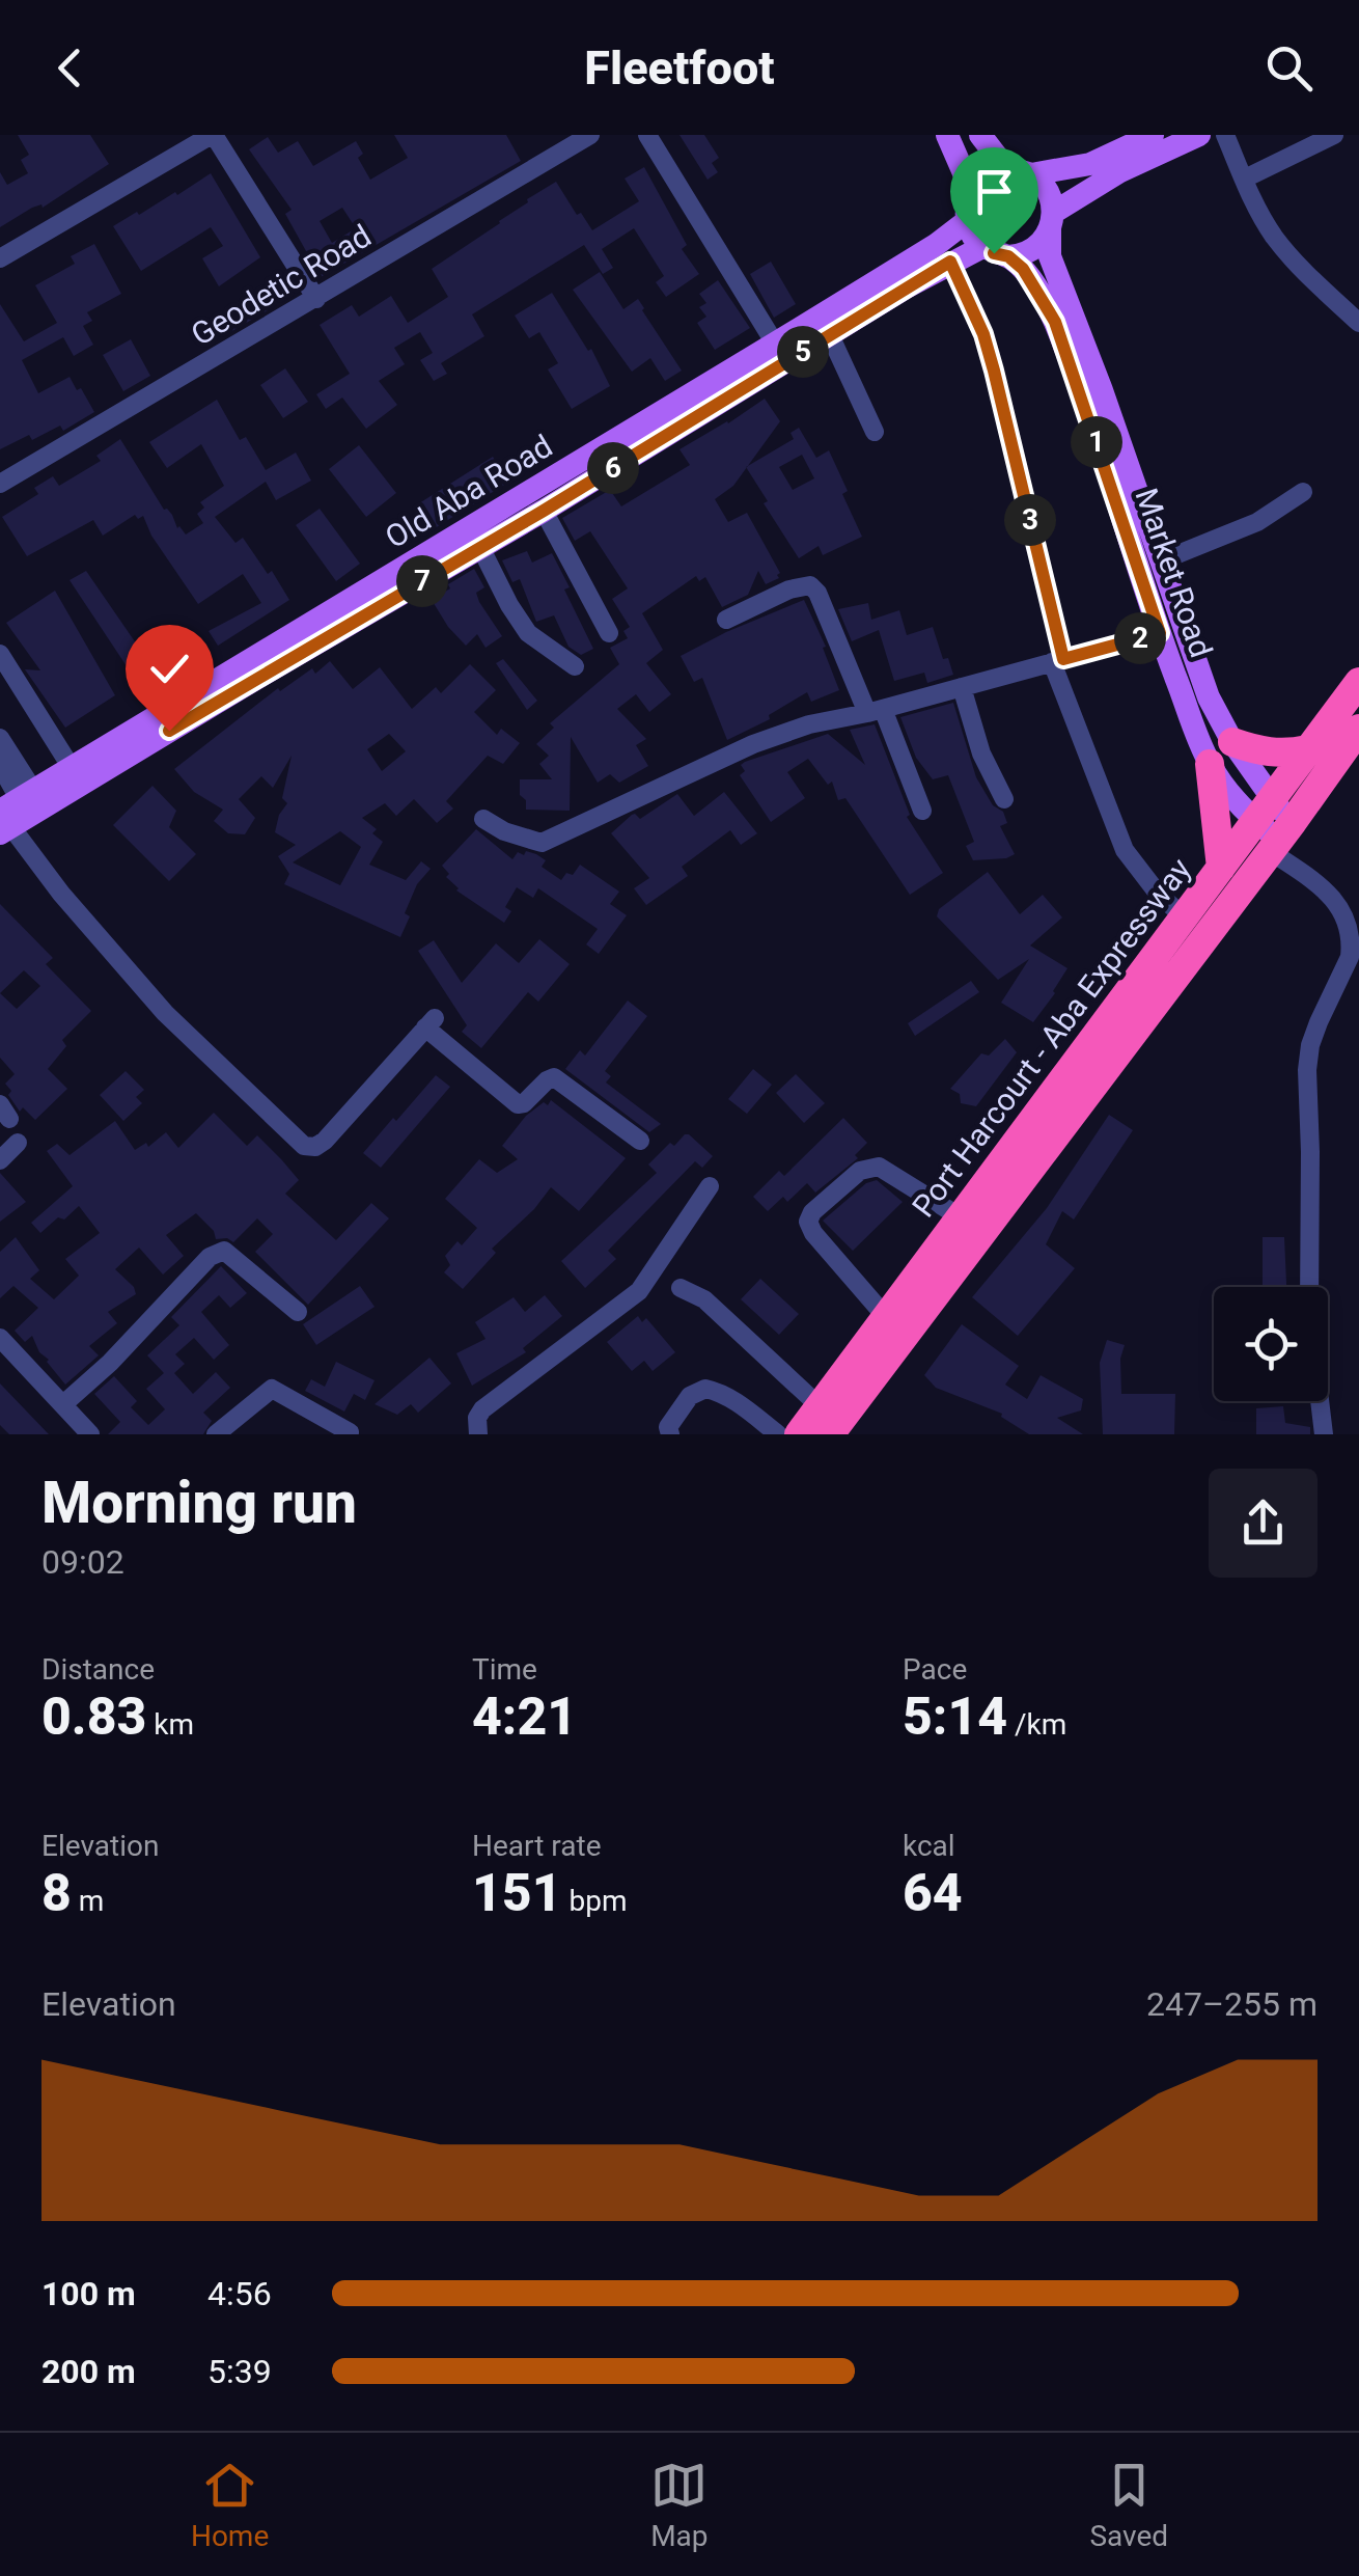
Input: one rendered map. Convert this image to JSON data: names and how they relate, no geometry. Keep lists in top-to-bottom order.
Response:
{
  "streets": {
    "highway": ["Port Harcourt - Aba Expressway"],
    "main road": ["Old Aba Road", "Market Road"],
    "street": ["Geodetic Road"]
  },
  "crossings": [
    ["Old Aba Road", "Market Road"],
    ["Market Road", "Port Harcourt - Aba Expressway"]
  ],
  "page": {
    "header": "Fleetfoot",
    "pins": [
      "5",
      "1",
      "6",
      "3",
      "7",
      "2"
    ],
    "heading": ["Morning run", "09:02"],
    "stats": [
      ["Distance", "0.83 km"],
      ["Time", "4:21"],
      ["Pace", "5:14 /km"],
      ["Elevation", "8 m"],
      ["Heart rate", "151 bpm"],
      ["kcal", "64"]
    ],
    "chart": ["Elevation", "247–255 m"],
    "list": [
      {
        "name": "100 m",
        "note": "4:56"
      },
      {
        "name": "200 m",
        "note": "5:39"
      }
    ],
    "tabs": ["Home", "Map", "Saved"]
  }
}
